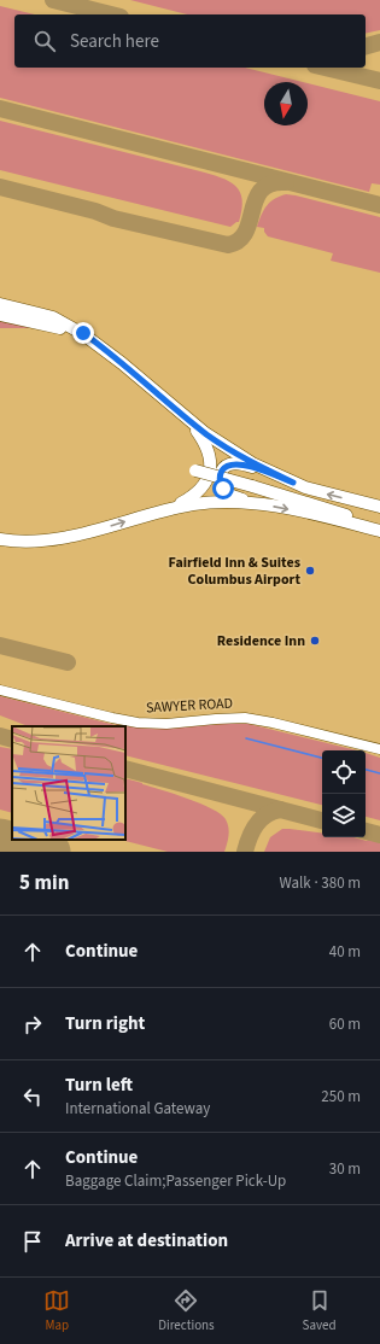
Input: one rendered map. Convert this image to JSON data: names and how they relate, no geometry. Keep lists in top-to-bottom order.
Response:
{
  "streets": {
    "street": ["SAWYER ROAD"]
  },
  "places": ["Fairfield Inn & Suites Columbus Airport", "Residence Inn"],
  "north": "bottom",
  "page": {
    "search": "Search here",
    "heading": ["5 min", "Walk · 380 m"],
    "list": [
      ["Continue", "40 m"],
      ["Turn right", "60 m"],
      ["Turn left", "International Gateway", "250 m"],
      ["Continue", "Baggage Claim;Passenger Pick-Up", "30 m"],
      "Arrive at destination"
    ],
    "nav": ["Map", "Directions", "Saved"]
  }
}
